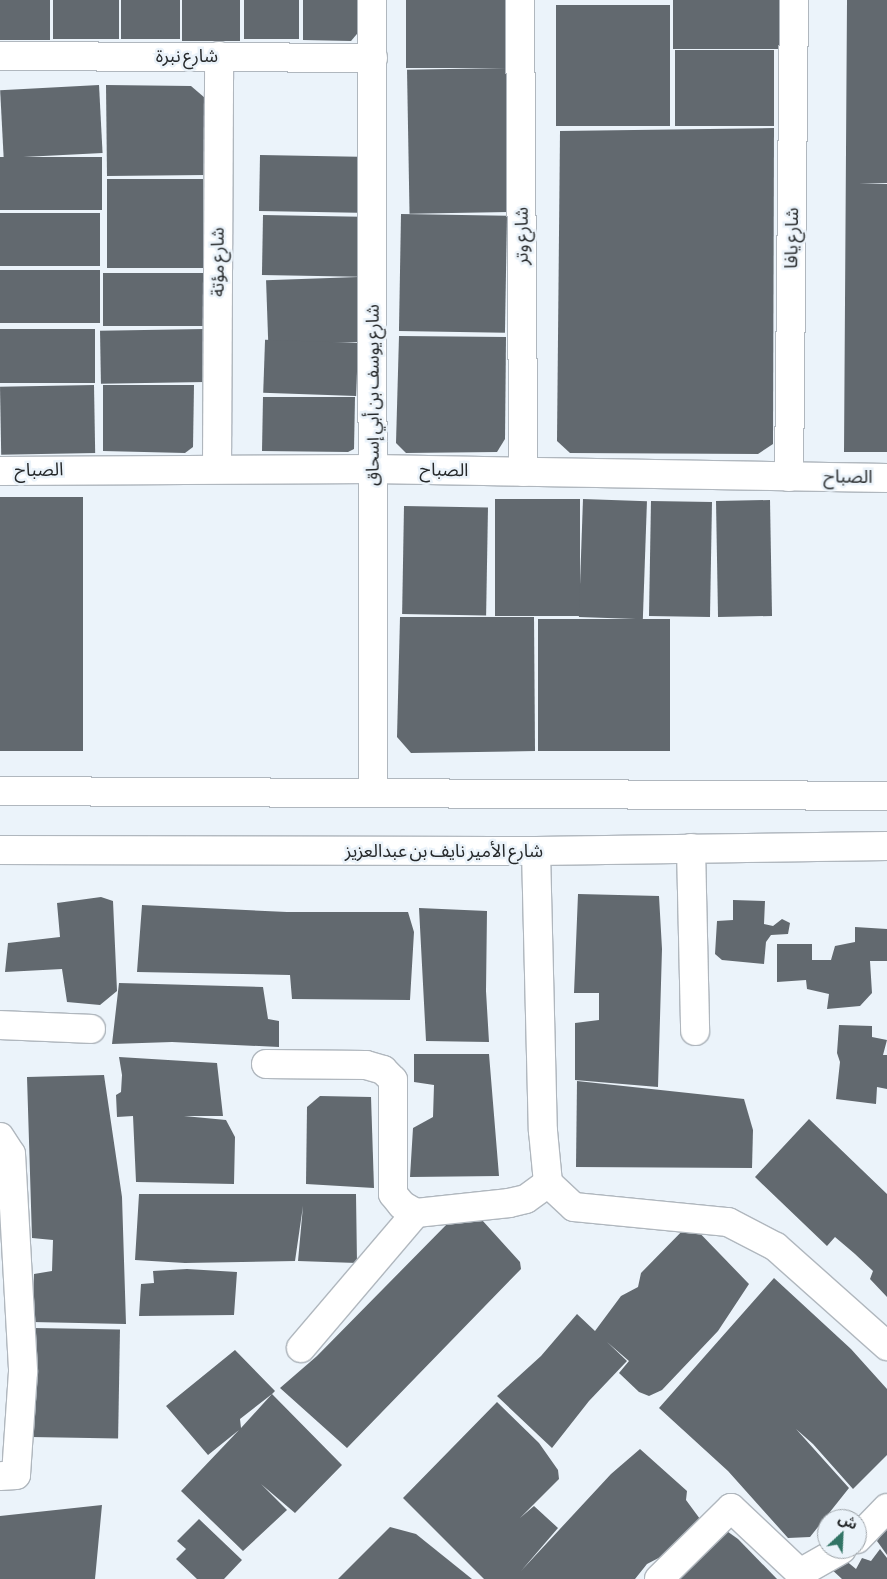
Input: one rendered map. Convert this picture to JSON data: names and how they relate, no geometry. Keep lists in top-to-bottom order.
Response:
{
  "streets": {
    "street": [
      "شارع نبرة",
      "شارع وتر",
      "شارع يافا",
      "شارع مؤتة",
      "شارع يوسف بن أبي إسحاق",
      "الصباح",
      "شارع الأمير نايف بن عبدالعزيز"
    ]
  },
  "crossings": [
    ["شارع نبرة", "شارع مؤتة"],
    ["شارع نبرة", "شارع يوسف بن أبي إسحاق"],
    ["شارع وتر", "الصباح"],
    ["شارع يافا", "الصباح"],
    ["شارع مؤتة", "الصباح"],
    ["شارع يوسف بن أبي إسحاق", "الصباح"]
  ],
  "north": "top right"
}
